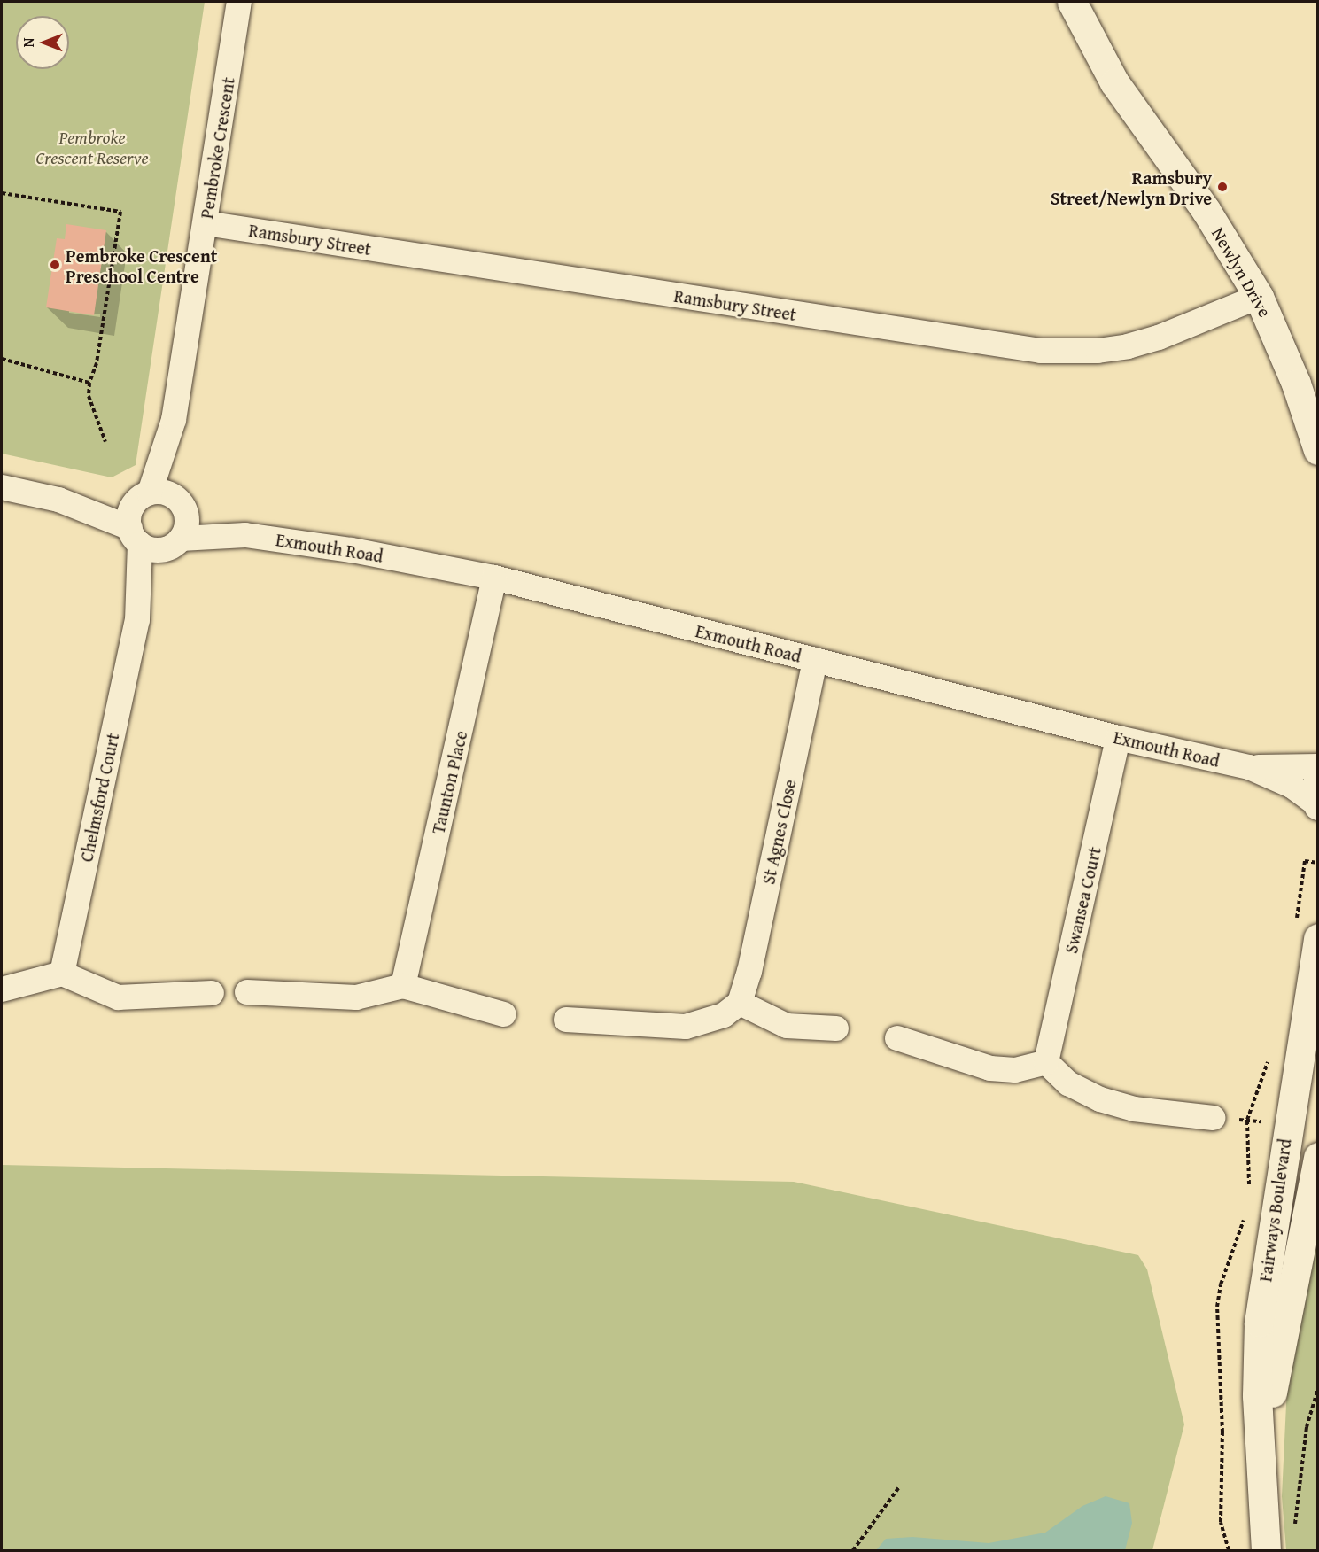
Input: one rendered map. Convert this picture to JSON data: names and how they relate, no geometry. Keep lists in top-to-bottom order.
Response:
{
  "streets": {
    "street": [
      "Pembroke Crescent",
      "Ramsbury Street",
      "Newlyn Drive",
      "Exmouth Road",
      "Taunton Place",
      "Chelmsford Court",
      "St Agnes Close",
      "Swansea Court",
      "Fairways Boulevard"
    ]
  },
  "crossings": [
    ["Pembroke Crescent", "Ramsbury Street"],
    ["Pembroke Crescent", "Exmouth Road"],
    ["Pembroke Crescent", "Chelmsford Court"],
    ["Ramsbury Street", "Newlyn Drive"],
    ["Exmouth Road", "Taunton Place"],
    ["Exmouth Road", "Chelmsford Court"],
    ["Exmouth Road", "St Agnes Close"],
    ["Exmouth Road", "Swansea Court"]
  ],
  "parks": ["Pembroke Crescent Reserve"],
  "places": ["Ramsbury Street/Newlyn Drive", "Pembroke Crescent Preschool Centre"],
  "north": "left"
}
